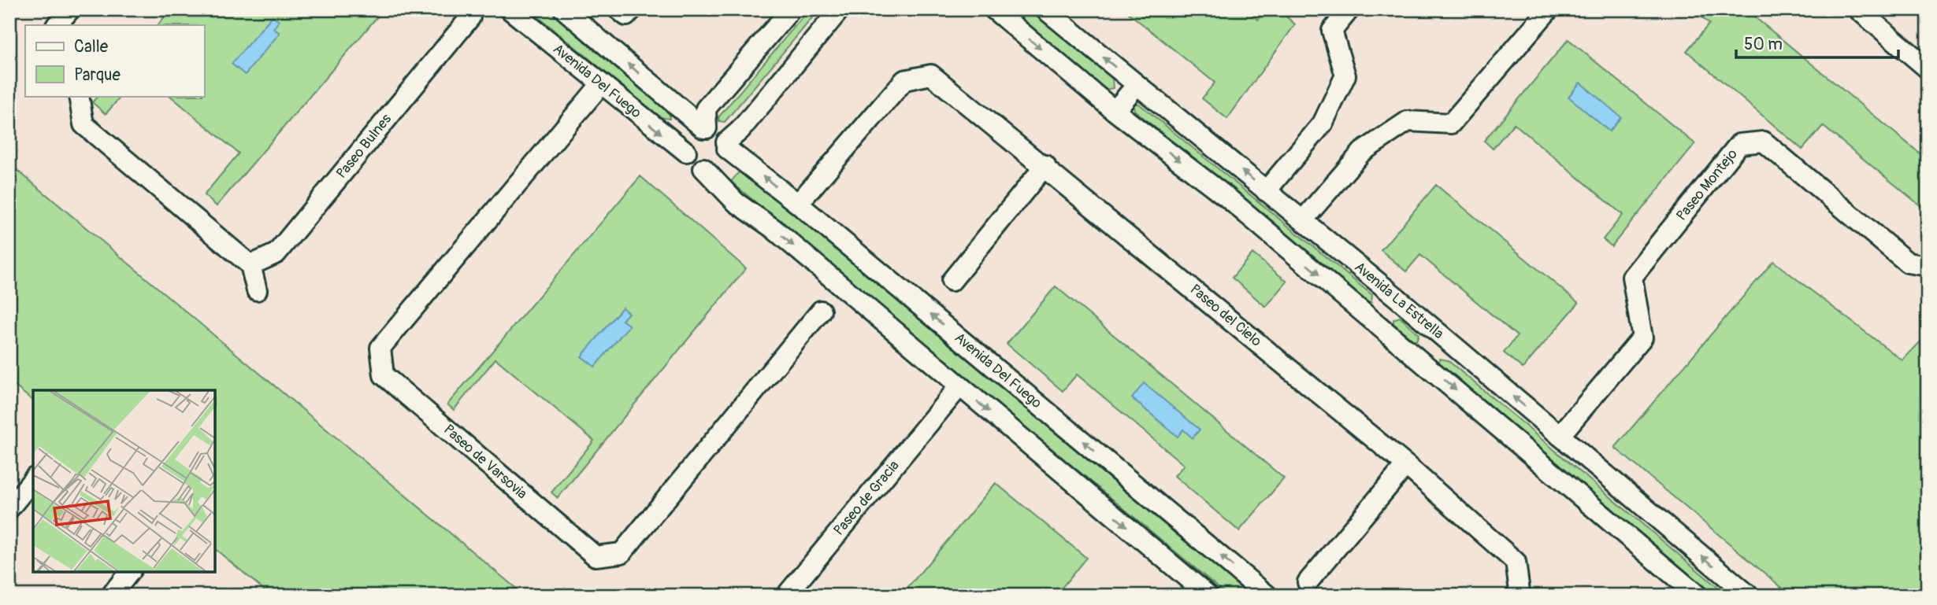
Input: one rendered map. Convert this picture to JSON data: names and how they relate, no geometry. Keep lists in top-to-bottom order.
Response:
{
  "streets": {
    "street": [
      "Avenida Del Fuego",
      "Paseo Bulnes",
      "Paseo Montejo",
      "Avenida La Estrella",
      "Paseo del Cielo",
      "Paseo de Varsovia",
      "Paseo de Gracia"
    ]
  },
  "crossings": [
    ["Avenida Del Fuego", "Paseo del Cielo"],
    ["Avenida Del Fuego", "Paseo de Varsovia"],
    ["Paseo Montejo", "Avenida La Estrella"]
  ],
  "legend": ["Calle", "Parque"],
  "scale_bar": "50 m"
}
